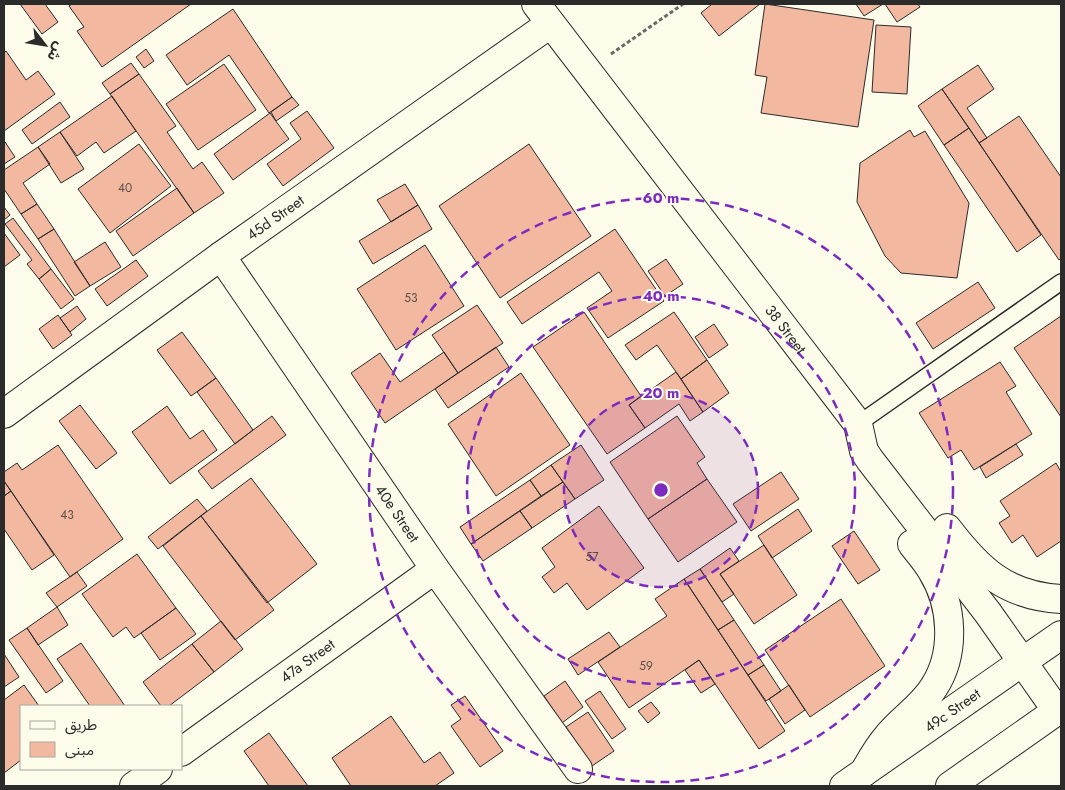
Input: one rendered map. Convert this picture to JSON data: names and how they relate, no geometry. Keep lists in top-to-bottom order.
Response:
{
  "streets": {
    "street": [
      "45d Street",
      "38 Street",
      "40e Street",
      "47a Street",
      "49c Street"
    ]
  },
  "crossings": [
    ["45d Street", "38 Street"],
    ["45d Street", "40e Street"],
    ["38 Street", "49c Street"],
    ["40e Street", "47a Street"]
  ],
  "house_numbers": [
    "40",
    "53",
    "43",
    "57",
    "59"
  ],
  "legend": ["طريق", "مبنى"],
  "north": "bottom right",
  "rings": ["60 m", "40 m", "20 m"]
}
